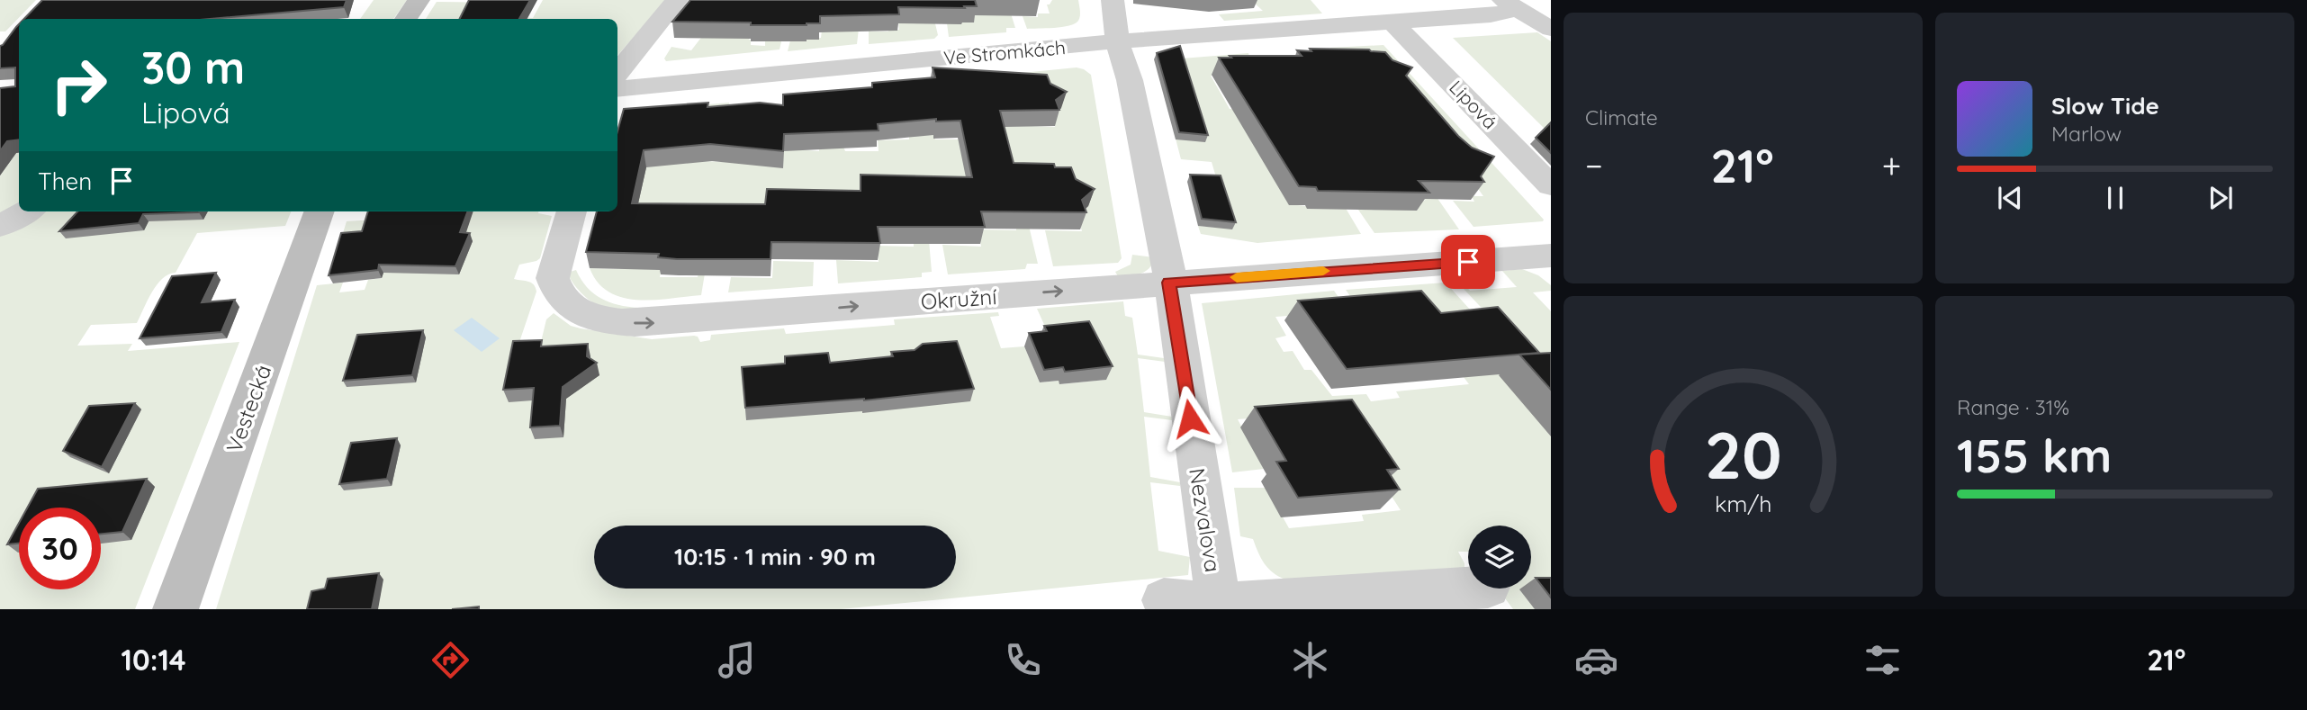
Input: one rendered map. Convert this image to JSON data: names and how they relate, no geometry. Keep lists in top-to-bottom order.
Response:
{
  "streets": {
    "street": [
      "Ve Stromkách",
      "Lipová",
      "Okružní",
      "Vestecká",
      "Nezvalova"
    ]
  },
  "crossings": [
    ["Ve Stromkách", "Lipová"],
    ["Okružní", "Nezvalova"]
  ],
  "one_way": ["Okružní"],
  "page": {
    "tile": [
      "Climate",
      ["Range · 31%", "155 km"]
    ],
    "turn": ["30 m", "Lipová"],
    "song": ["Slow Tide", "Marlow"],
    "heat": ["−", "21°", "+"],
    "then": "Then",
    "limit": "30",
    "trip": "10:15 · 1 min · 90 m",
    "tabs": ["10:14", "21°"],
    "gauge": ["20", "km/h"]
  }
}
